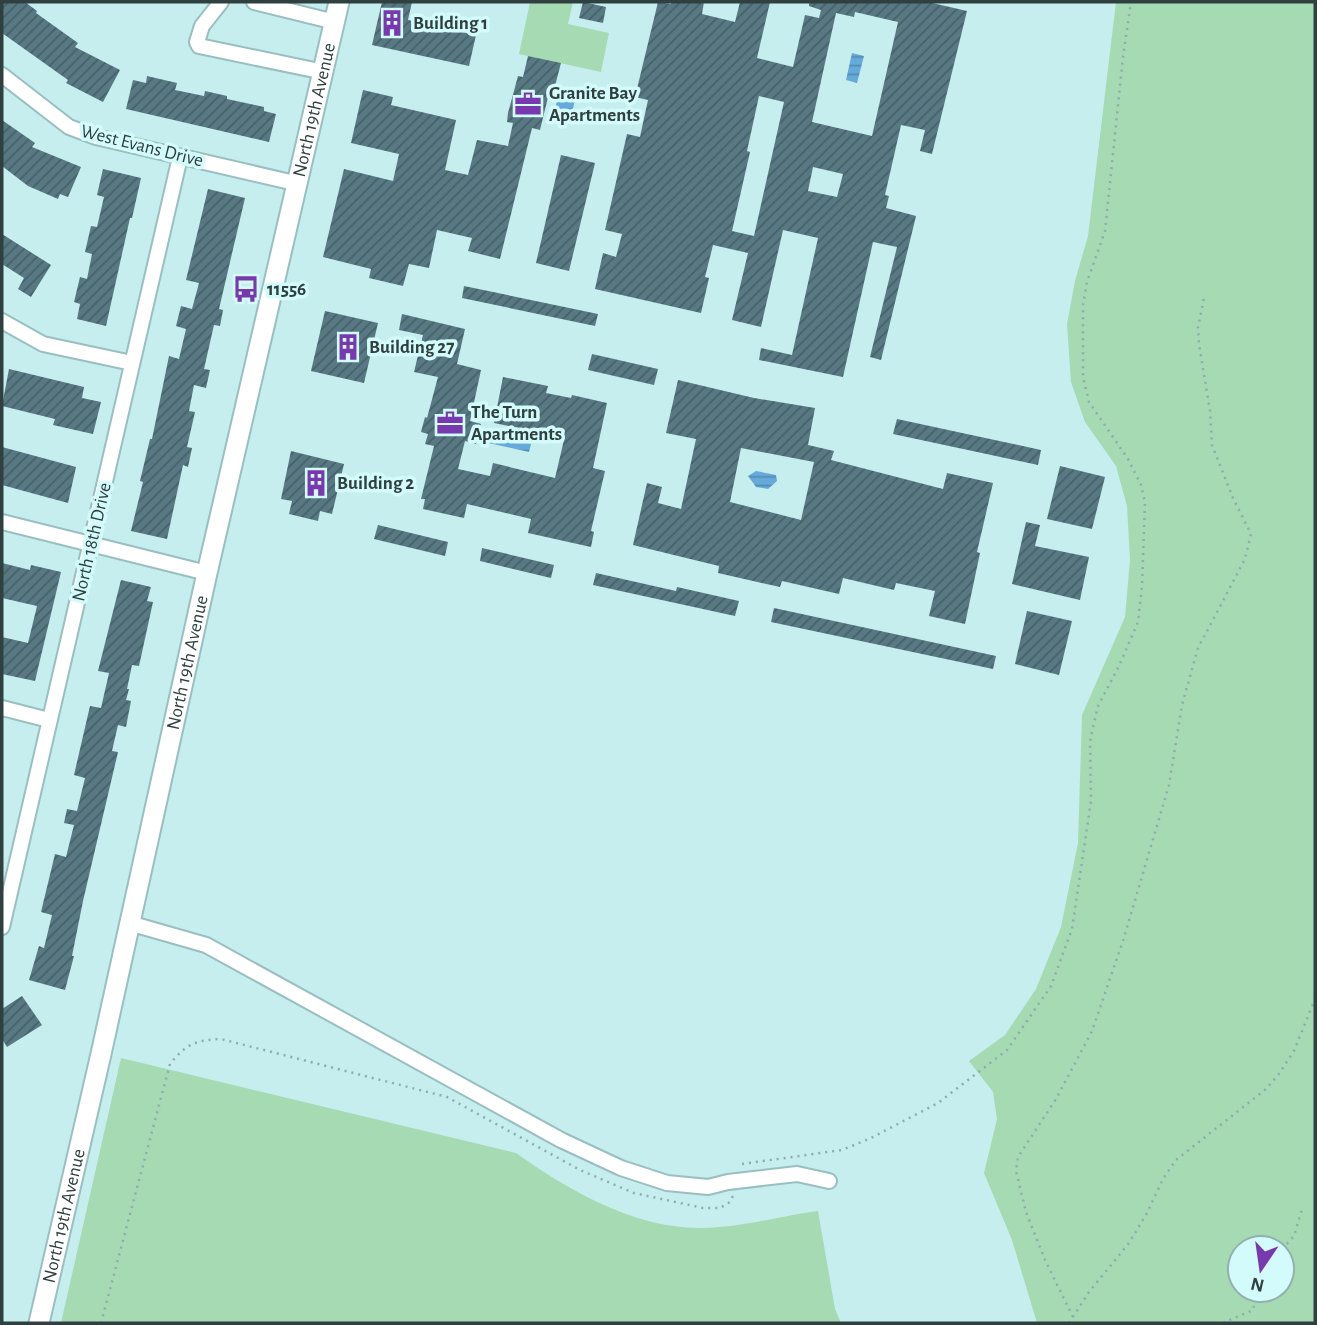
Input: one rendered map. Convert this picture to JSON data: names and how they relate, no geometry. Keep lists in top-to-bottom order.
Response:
{
  "streets": {
    "main road": ["North 19th Avenue"],
    "street": ["West Evans Drive", "North 18th Drive"]
  },
  "crossings": [
    ["North 19th Avenue", "West Evans Drive"],
    ["West Evans Drive", "North 18th Drive"]
  ],
  "places": {
    "building": ["Building 1", "Building 27", "Building 2"],
    "office": ["Granite Bay Apartments", "The Turn Apartments"],
    "bus stop": ["11556"]
  },
  "north": "bottom"
}
